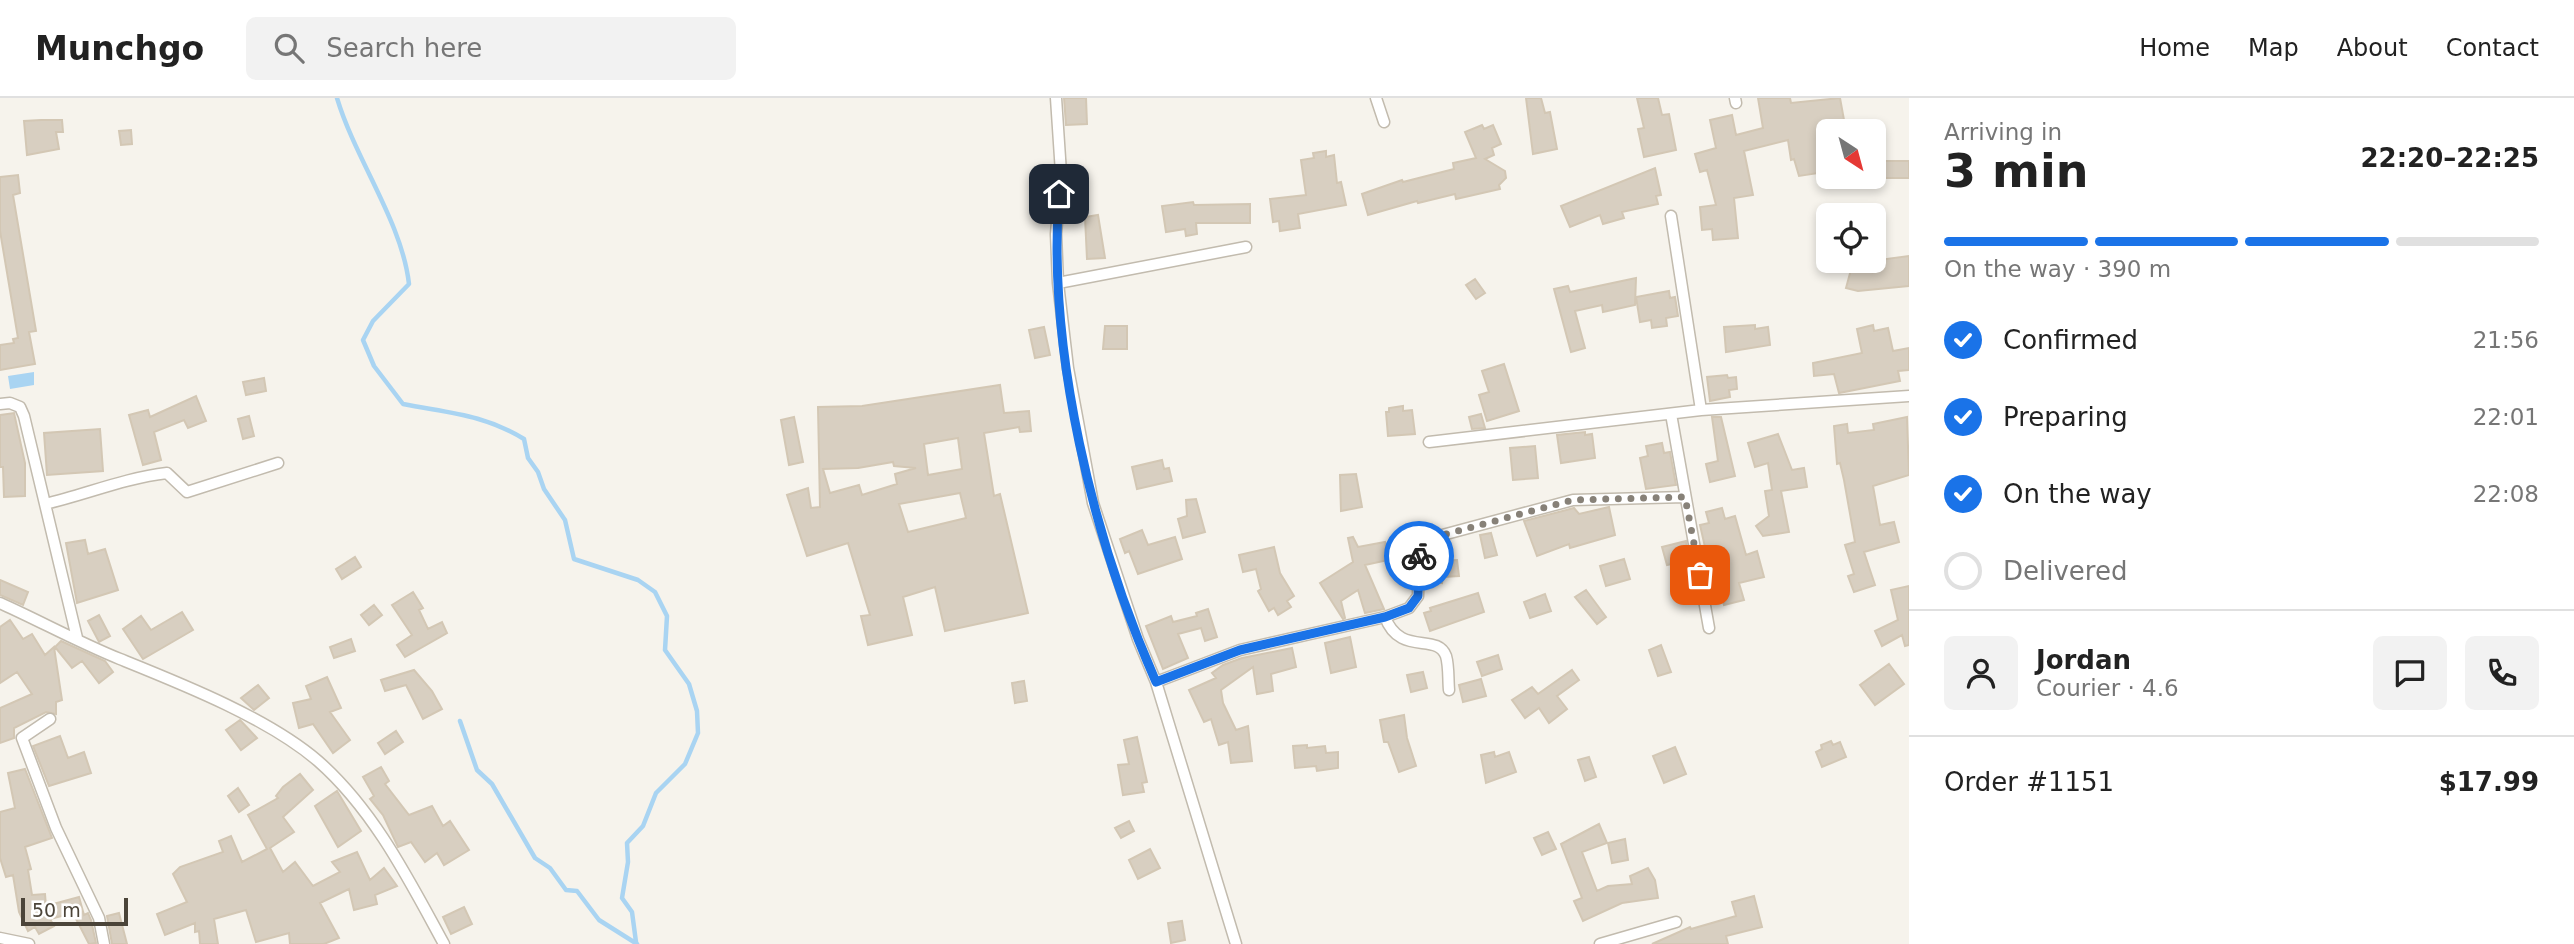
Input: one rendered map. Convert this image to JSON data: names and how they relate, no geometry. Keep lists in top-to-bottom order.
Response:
{
  "scale_bar": "50 m",
  "north": "bottom right",
  "page": {
    "header": "Munchgo",
    "search": "Search here",
    "nav": [
      "Home",
      "Map",
      "About",
      "Contact"
    ],
    "heading": ["3 min", "Arriving in", "22:20–22:25"],
    "panel": [
      "Jordan",
      "Courier · 4.6",
      "Order #1151",
      "$17.99"
    ],
    "bar": "On the way · 390 m",
    "list": [
      ["Confirmed", "21:56"],
      ["Preparing", "22:01"],
      ["On the way", "22:08"],
      "Delivered"
    ],
    "scale": "50 m"
  }
}
